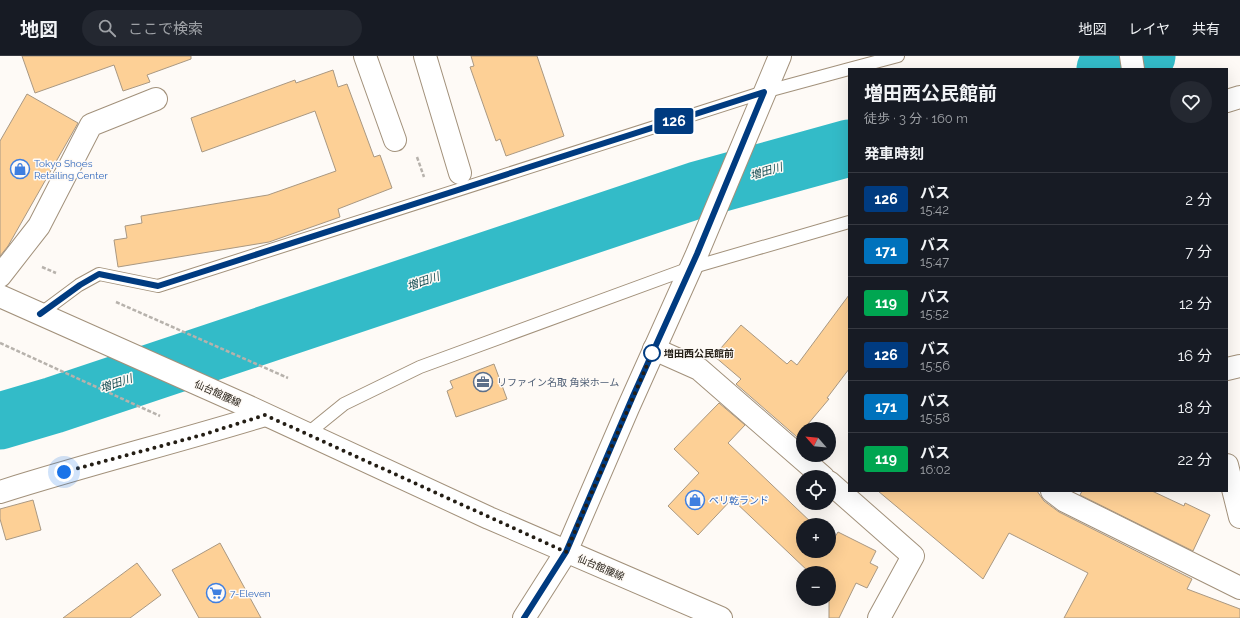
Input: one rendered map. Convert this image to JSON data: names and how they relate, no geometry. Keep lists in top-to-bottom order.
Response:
{
  "streets": {
    "street": ["仙台館腰線"]
  },
  "water": ["増田川"],
  "places": {
    "shop": ["Tokyo Shoes Retailing Center", "ペリ乾ランド"],
    "other": ["増田西公民館前"],
    "office": ["リファイン名取 角栄ホーム"],
    "supermarket": ["7-Eleven"]
  },
  "lines": ["bus line 126"],
  "north": "top left",
  "page": {
    "header": "地図",
    "search": "ここで検索",
    "nav": ["地図", "レイヤ", "共有"],
    "on_map": "126",
    "heading": [
      ["増田西公民館前", "徒歩 · 3 分 · 160 m"],
      "発車時刻"
    ],
    "list": [
      {
        "mark": "126",
        "name": "バス",
        "note": "15:42",
        "value": "2 分"
      },
      {
        "mark": "171",
        "name": "バス",
        "note": "15:47",
        "value": "7 分"
      },
      {
        "mark": "119",
        "name": "バス",
        "note": "15:52",
        "value": "12 分"
      },
      {
        "mark": "126",
        "name": "バス",
        "note": "15:56",
        "value": "16 分"
      },
      {
        "mark": "171",
        "name": "バス",
        "note": "15:58",
        "value": "18 分"
      },
      {
        "mark": "119",
        "name": "バス",
        "note": "16:02",
        "value": "22 分"
      }
    ],
    "map_buttons": ["+", "−"]
  }
}
